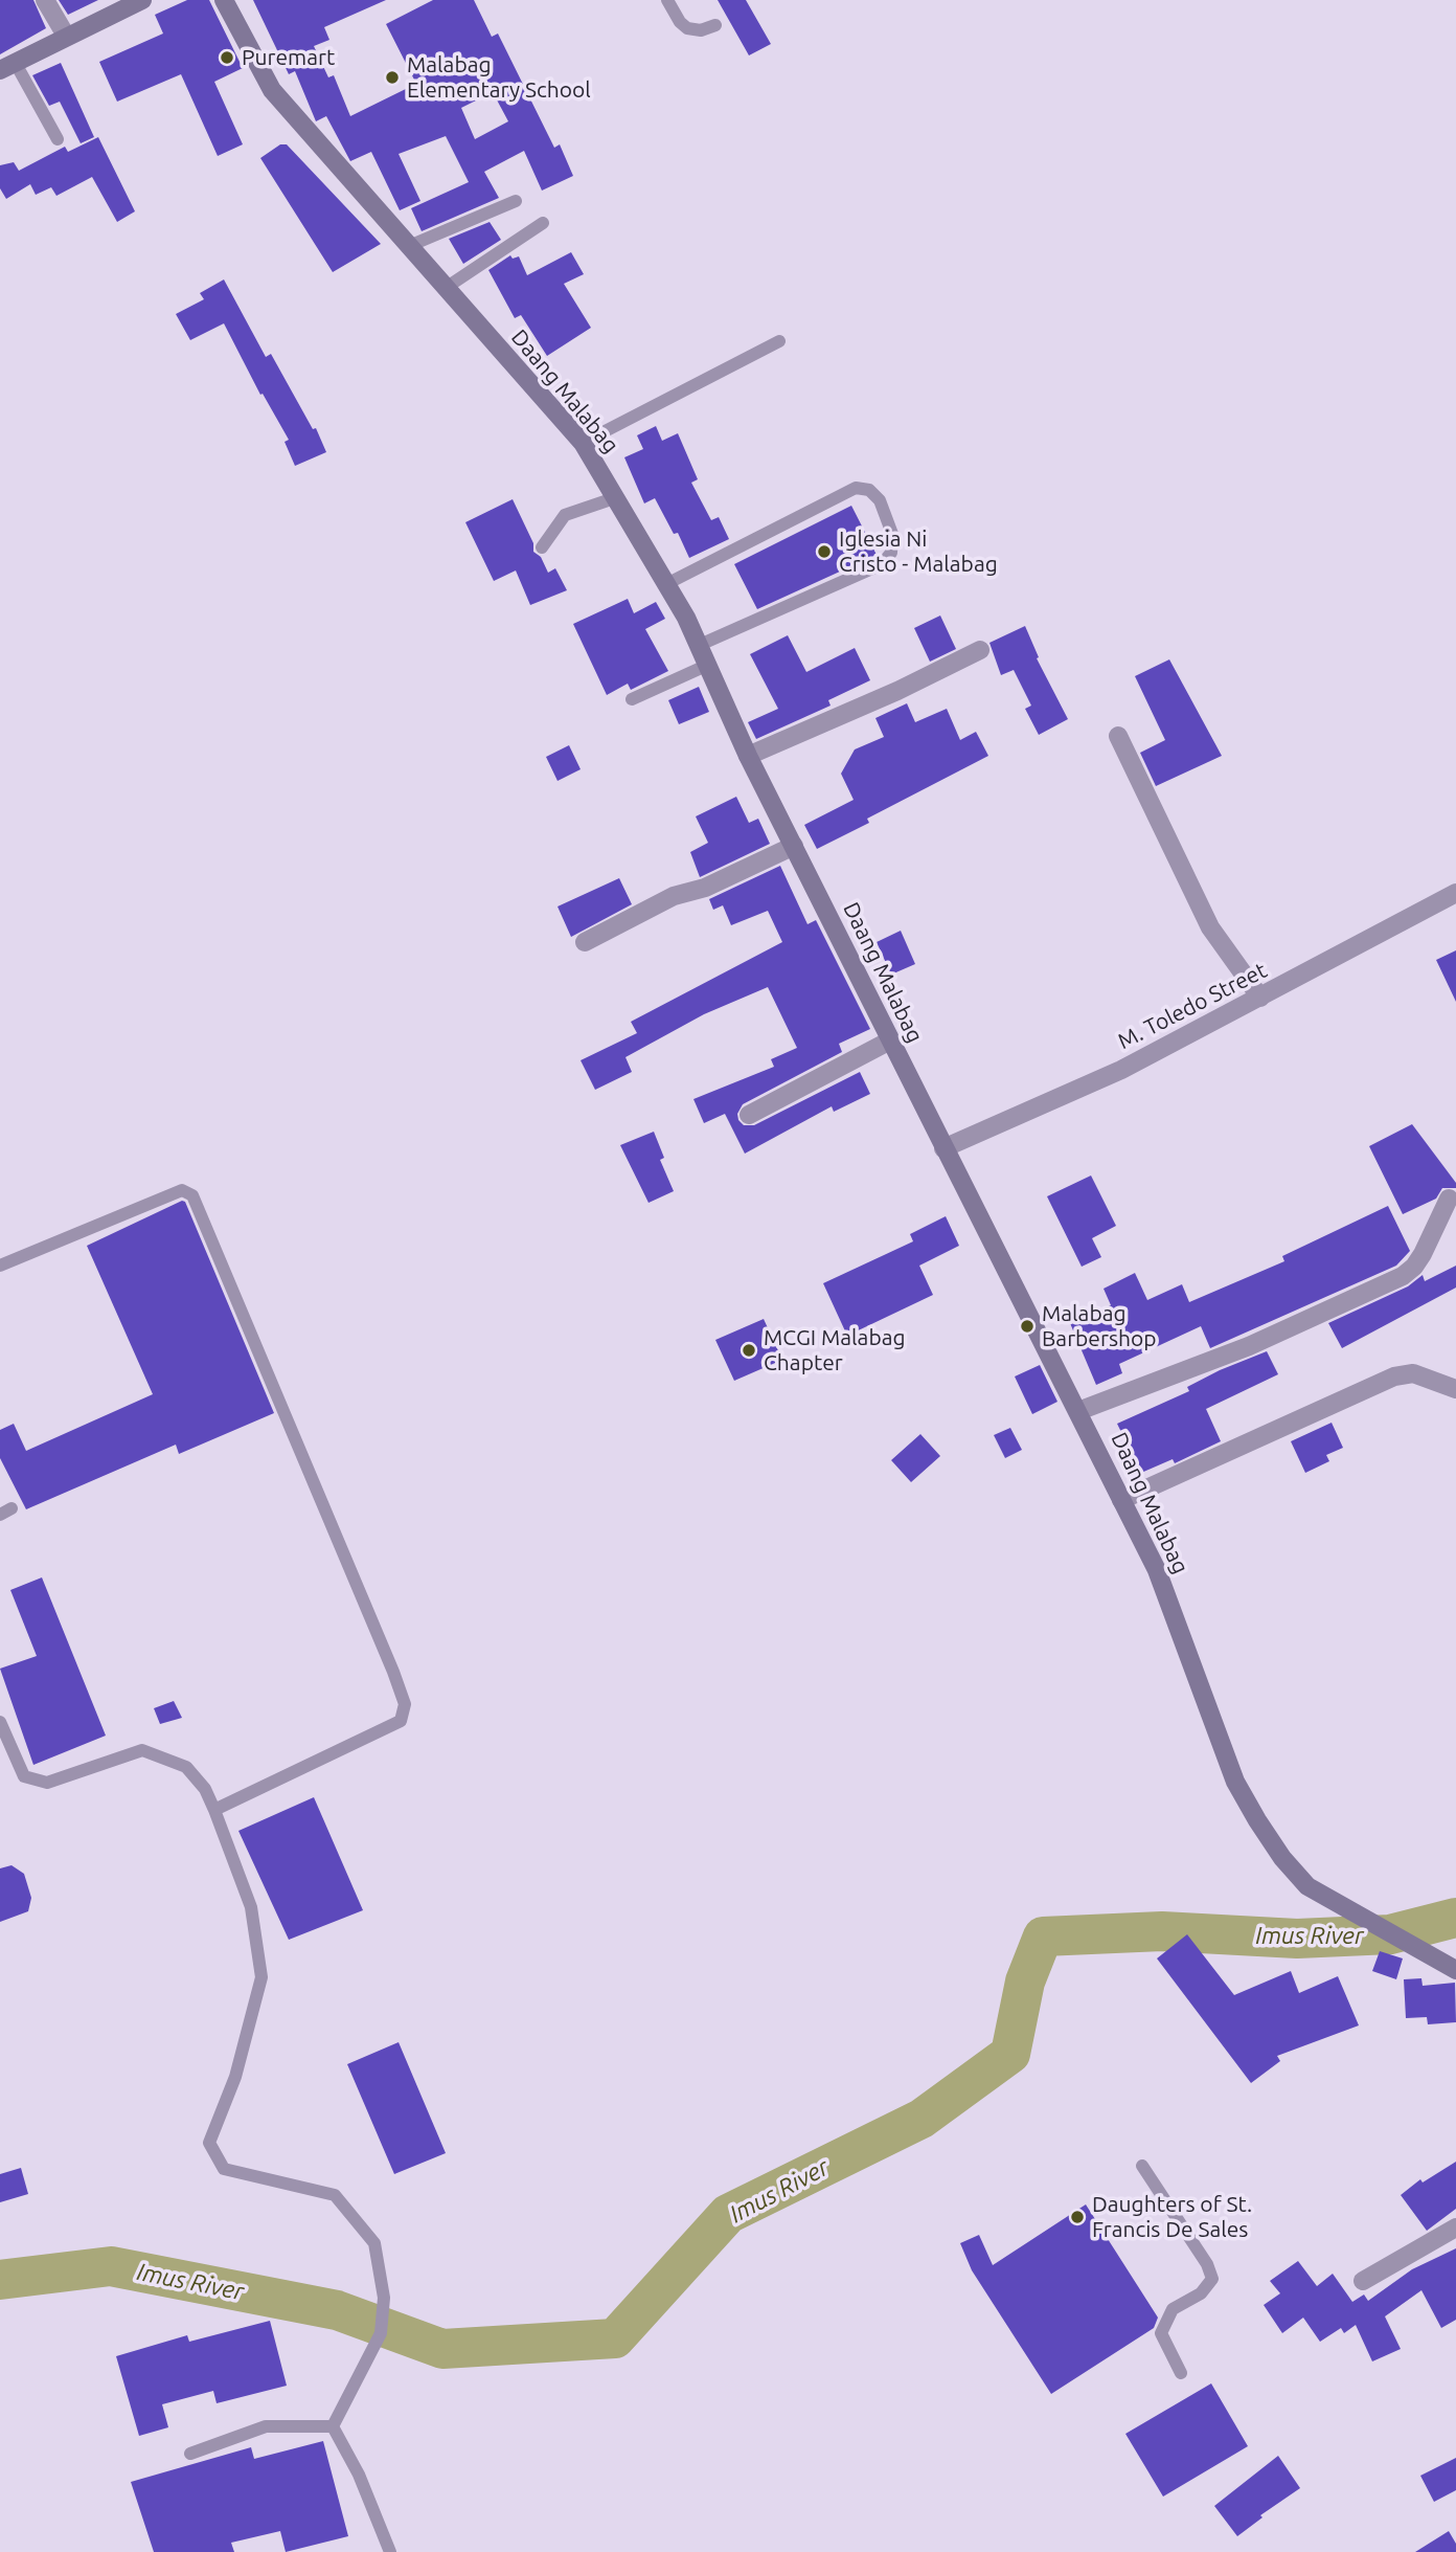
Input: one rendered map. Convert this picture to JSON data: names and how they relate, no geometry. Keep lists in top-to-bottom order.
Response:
{
  "streets": {
    "street": ["Daang Malabag", "M. Toledo Street"]
  },
  "crossings": [
    ["Daang Malabag", "M. Toledo Street"]
  ],
  "water": ["Imus River"],
  "places": [
    "Puremart",
    "Malabag Elementary School",
    "Iglesia Ni Cristo - Malabag",
    "Malabag Barbershop",
    "MCGI Malabag Chapter",
    "Daughters of St. Francis De Sales"
  ]
}
